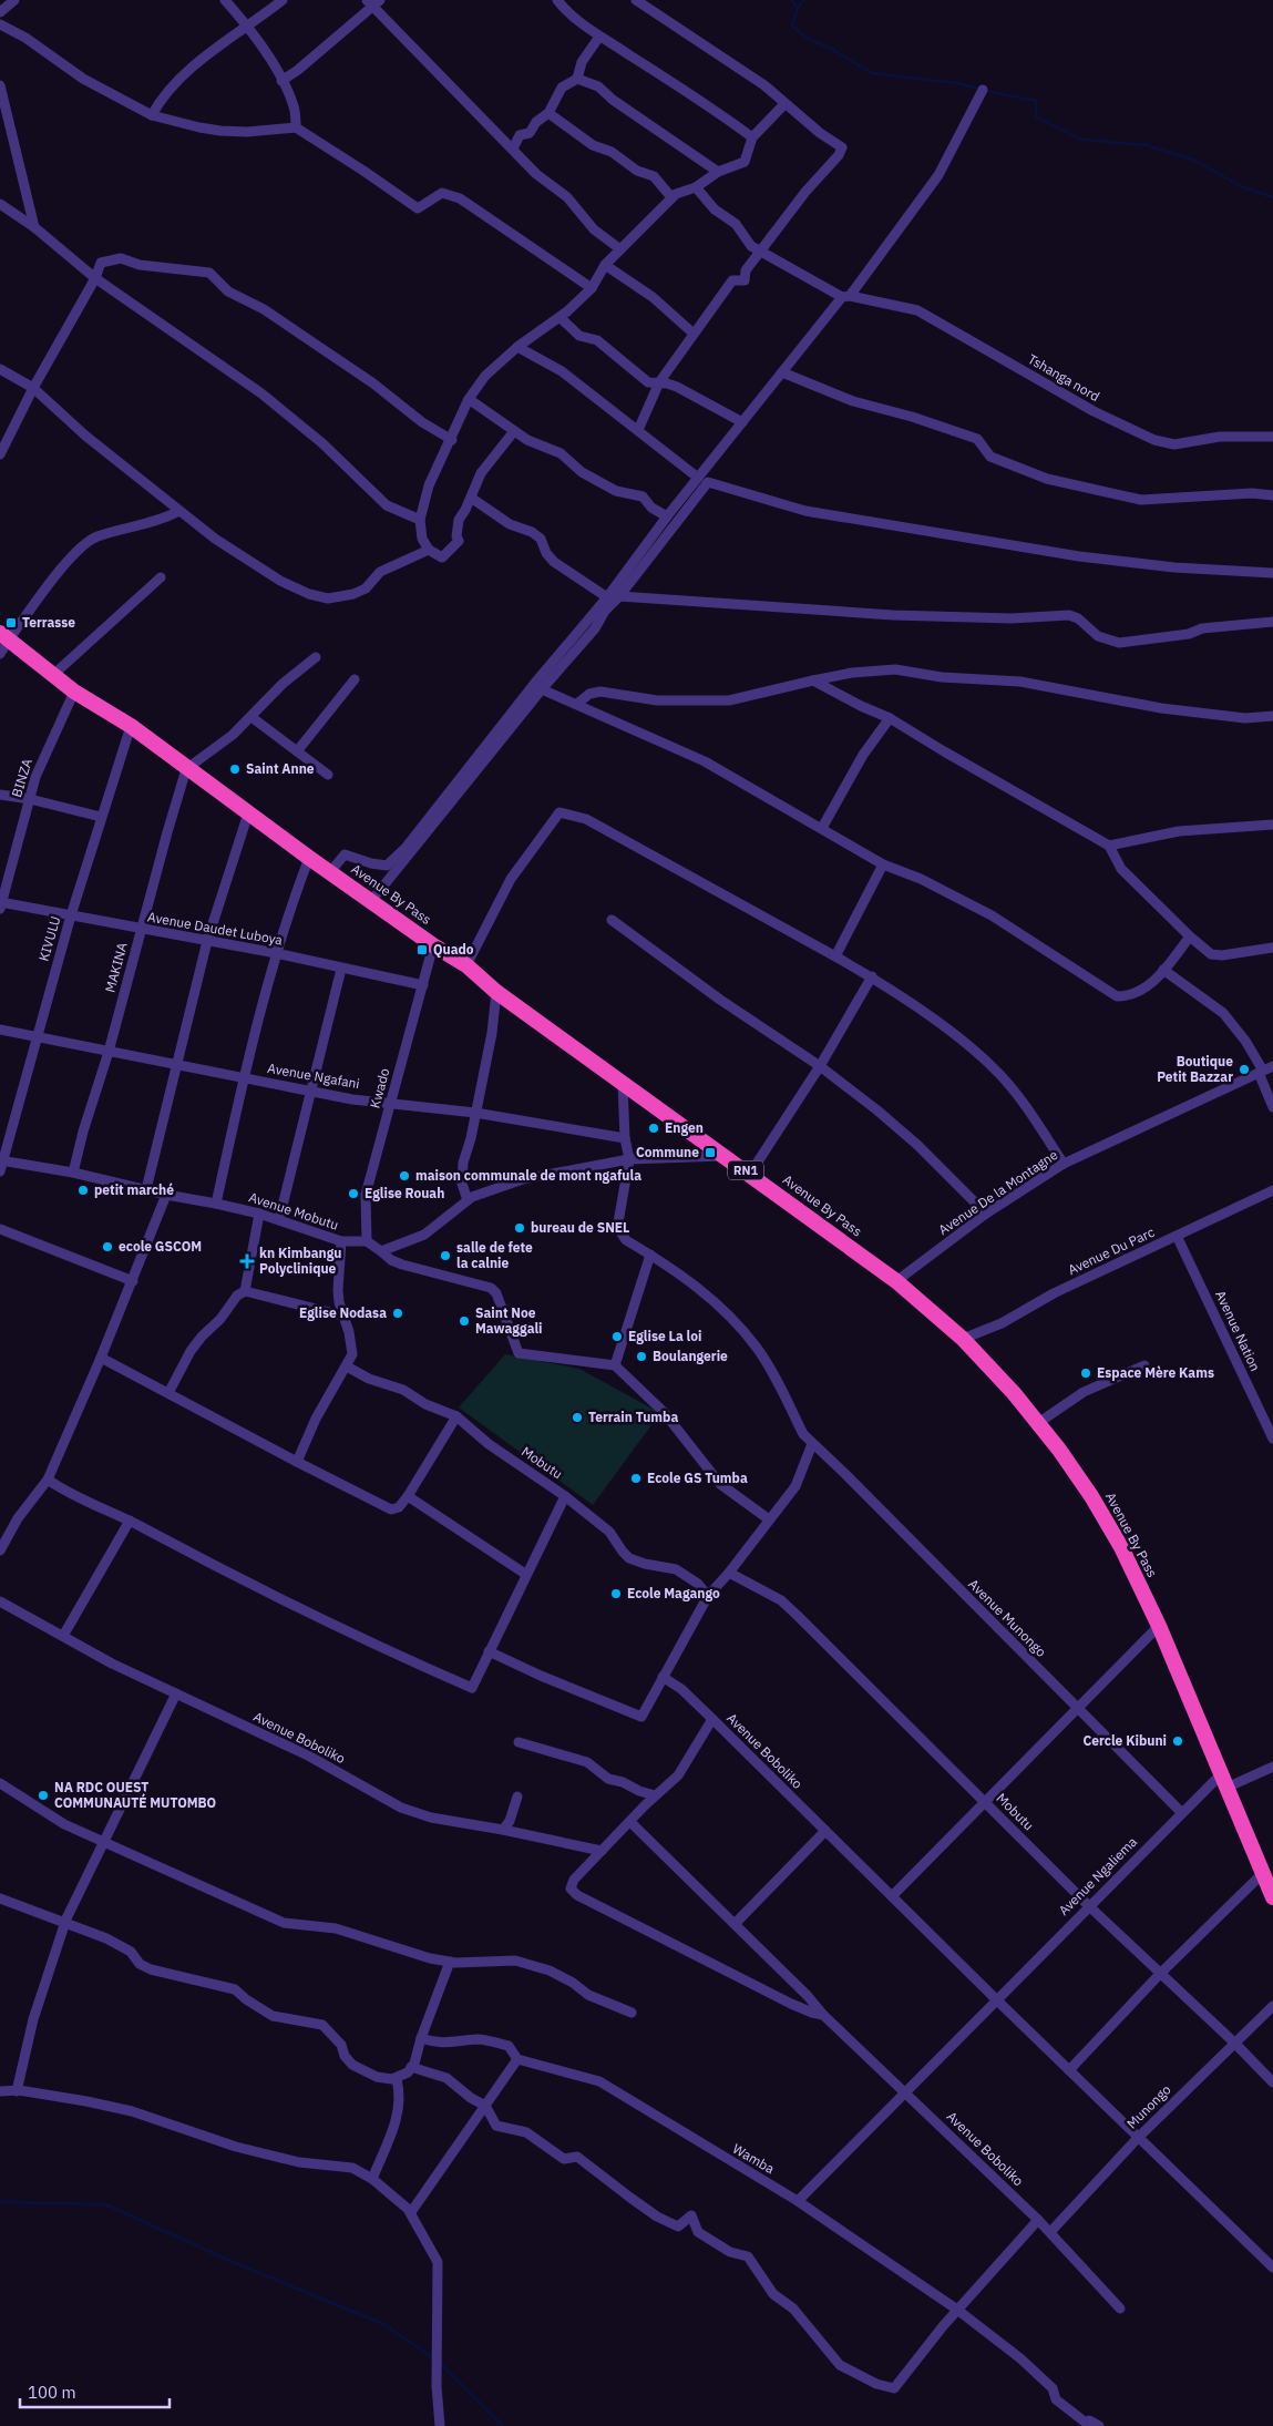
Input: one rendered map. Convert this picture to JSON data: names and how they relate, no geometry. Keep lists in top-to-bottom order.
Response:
{
  "streets": {
    "highway": ["Avenue By Pass", "RN1"],
    "street": [
      "Tshanga nord",
      "BINZA",
      "Avenue Daudet Luboya",
      "KIVULU",
      "MAKINA",
      "Avenue Ngafani",
      "Kwado",
      "Avenue De la Montagne",
      "Avenue Mobutu",
      "Avenue Du Parc",
      "Avenue Nation",
      "Mobutu",
      "Avenue Munongo",
      "Avenue Boboliko",
      "Avenue Ngaliema",
      "Munongo",
      "Wamba"
    ]
  },
  "crossings": [
    ["BINZA", "Avenue By Pass"],
    ["BINZA", "Avenue Daudet Luboya"],
    ["Avenue By Pass", "KIVULU"],
    ["Avenue By Pass", "MAKINA"],
    ["Avenue By Pass", "Kwado"],
    ["Avenue By Pass", "Avenue De la Montagne"],
    ["Avenue By Pass", "Avenue Du Parc"],
    ["Avenue By Pass", "Avenue Ngaliema"],
    ["Avenue Daudet Luboya", "KIVULU"],
    ["Avenue Daudet Luboya", "MAKINA"],
    ["Avenue Daudet Luboya", "Kwado"],
    ["KIVULU", "Avenue Ngafani"],
    ["KIVULU", "Avenue Mobutu"],
    ["MAKINA", "Avenue Ngafani"],
    ["MAKINA", "Avenue Mobutu"],
    ["Avenue Ngafani", "Kwado"],
    ["Kwado", "Avenue Mobutu"],
    ["Avenue Du Parc", "Avenue Nation"],
    ["Mobutu", "Avenue Ngaliema"],
    ["Mobutu", "Munongo"],
    ["Avenue Munongo", "Avenue Ngaliema"],
    ["Avenue Boboliko", "Avenue Ngaliema"],
    ["Avenue Boboliko", "Munongo"],
    ["Avenue Ngaliema", "Wamba"]
  ],
  "places": {
    "transit": ["Terrasse", "Quado", "Commune"],
    "other": [
      "Saint Anne",
      "Boutique Petit Bazzar",
      "Engen",
      "maison communale de mont ngafula",
      "petit marché",
      "Eglise Rouah",
      "bureau de SNEL",
      "ecole GSCOM",
      "salle de fete la calnie",
      "Eglise Nodasa",
      "Saint Noe Mawaggali",
      "Eglise La loi",
      "Boulangerie",
      "Espace Mère Kams",
      "Terrain Tumba",
      "Ecole GS Tumba",
      "Ecole Magango",
      "Cercle Kibuni",
      "NA RDC OUEST COMMUNAUTÉ MUTOMBO"
    ],
    "health": ["kn Kimbangu Polyclinique"]
  },
  "scale_bar": "100 m"
}
